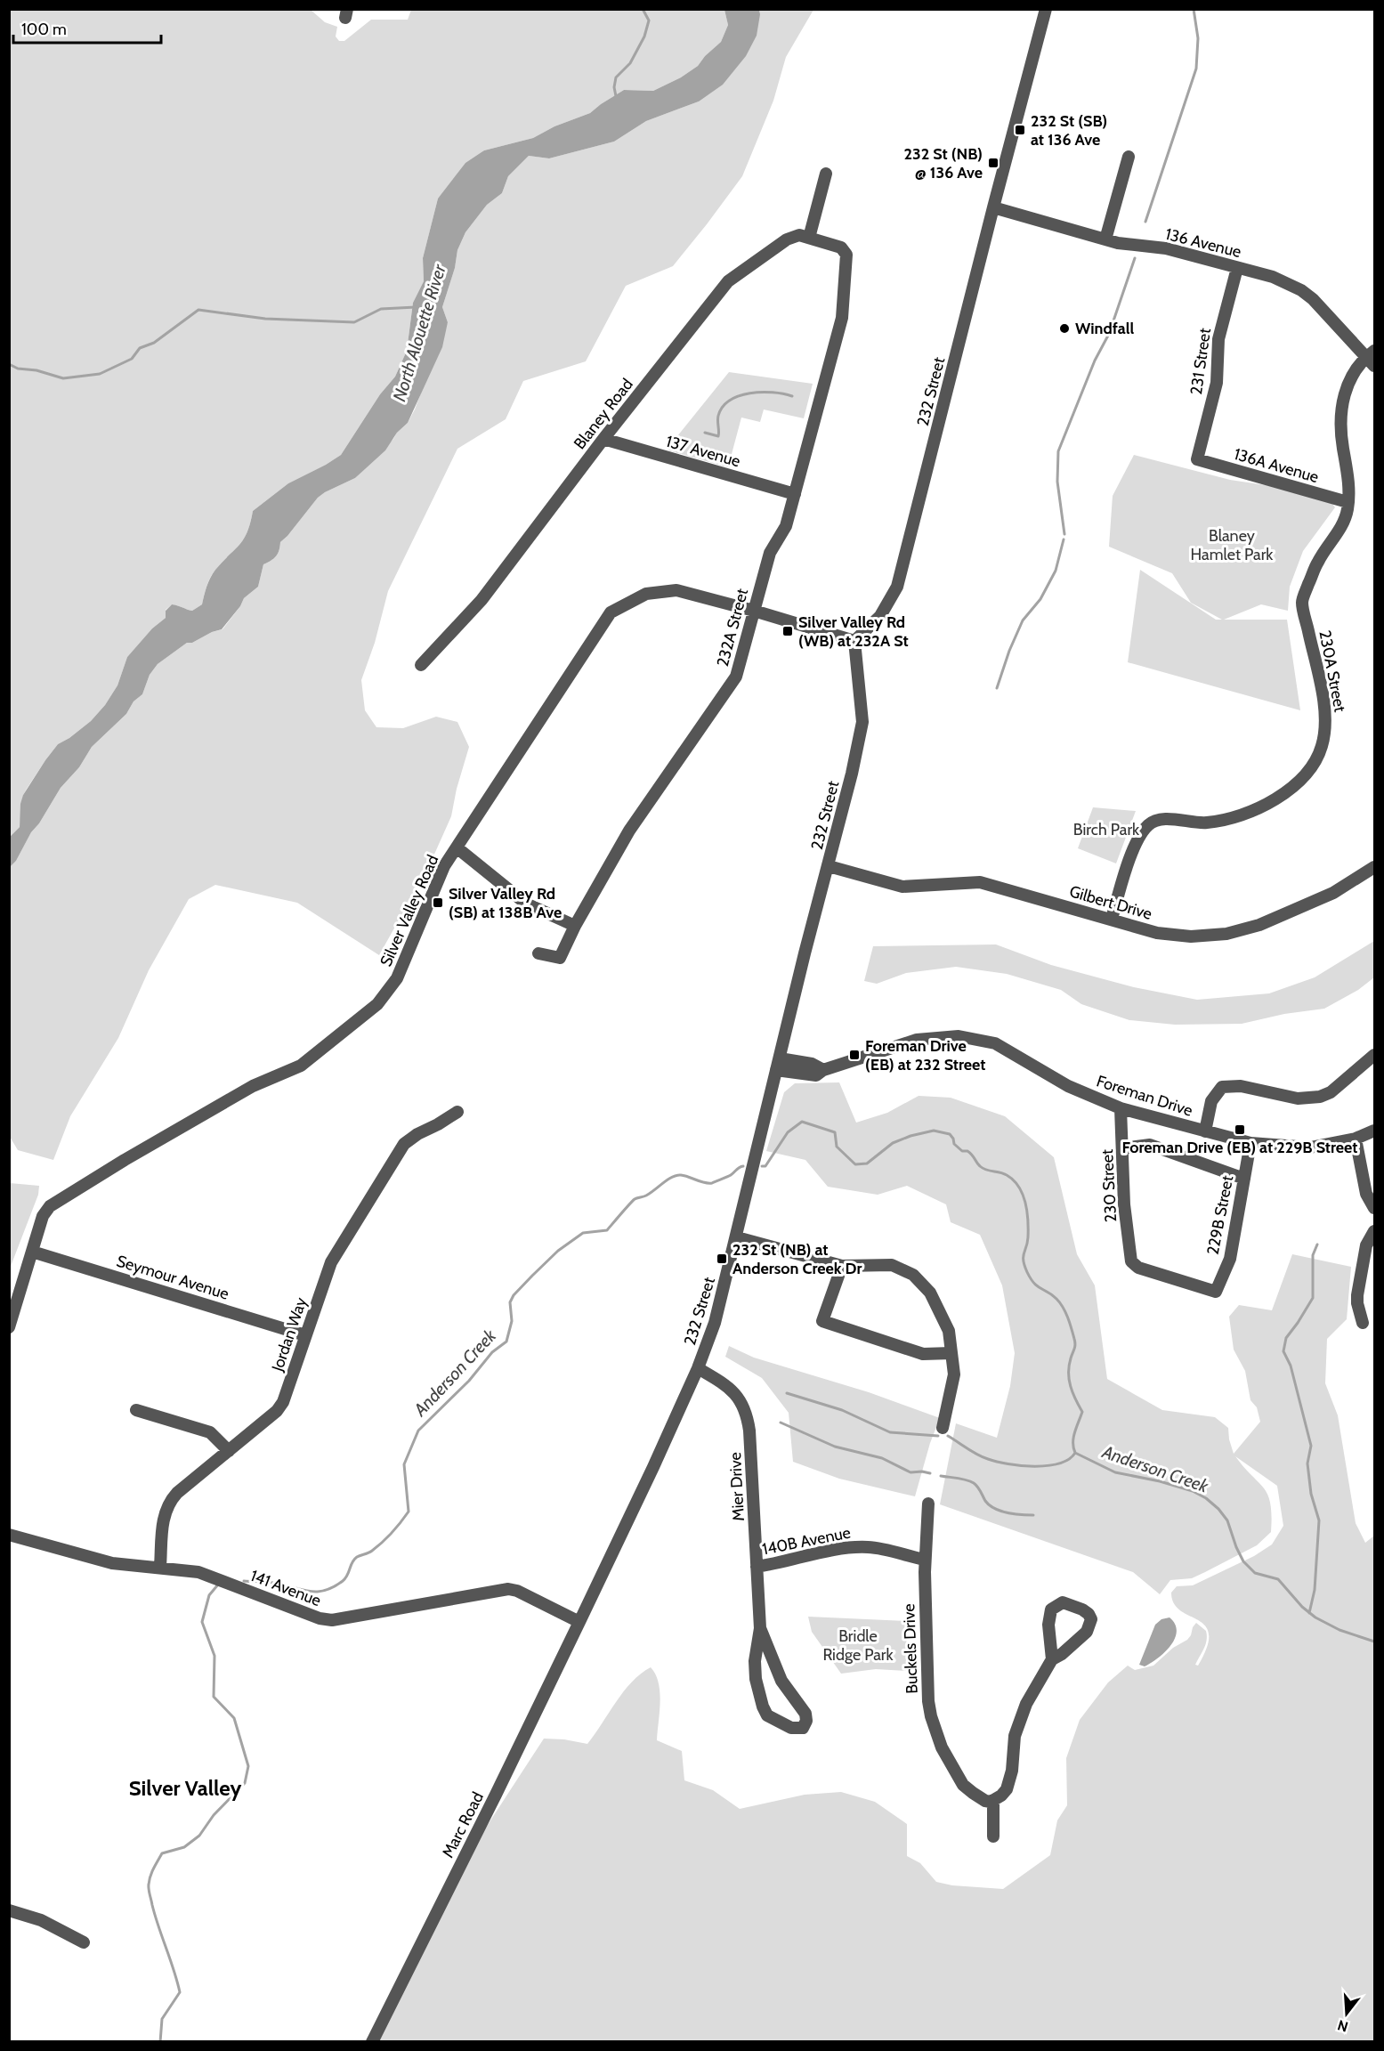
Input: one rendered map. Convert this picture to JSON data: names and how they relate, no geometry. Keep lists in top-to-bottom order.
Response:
{
  "streets": {
    "street": [
      "136 Avenue",
      "231 Street",
      "232 Street",
      "Blaney Road",
      "137 Avenue",
      "136A Avenue",
      "232A Street",
      "230A Street",
      "Gilbert Drive",
      "Silver Valley Road",
      "Foreman Drive",
      "230 Street",
      "229B Street",
      "Seymour Avenue",
      "Jordan Way",
      "Mier Drive",
      "140B Avenue",
      "141 Avenue",
      "Buckels Drive",
      "Marc Road"
    ]
  },
  "crossings": [
    ["136 Avenue", "231 Street"],
    ["136 Avenue", "232 Street"],
    ["136 Avenue", "230A Street"],
    ["231 Street", "136A Avenue"],
    ["232 Street", "Gilbert Drive"],
    ["232 Street", "Silver Valley Road"],
    ["232 Street", "Foreman Drive"],
    ["232 Street", "Mier Drive"],
    ["232 Street", "141 Avenue"],
    ["232 Street", "Marc Road"],
    ["Blaney Road", "137 Avenue"],
    ["Blaney Road", "232A Street"],
    ["137 Avenue", "232A Street"],
    ["136A Avenue", "230A Street"],
    ["232A Street", "Silver Valley Road"],
    ["230A Street", "Gilbert Drive"],
    ["Silver Valley Road", "Seymour Avenue"],
    ["Foreman Drive", "230 Street"],
    ["Foreman Drive", "229B Street"],
    ["230 Street", "229B Street"],
    ["Seymour Avenue", "Jordan Way"],
    ["Jordan Way", "141 Avenue"],
    ["Mier Drive", "140B Avenue"],
    ["140B Avenue", "Buckels Drive"],
    ["141 Avenue", "Marc Road"]
  ],
  "districts": ["Silver Valley"],
  "water": ["North Alouette River", "Anderson Creek"],
  "parks": ["Blaney Hamlet Park", "Birch Park", "Bridle Ridge Park"],
  "places": {
    "transit": [
      "232 St (SB) at 136 Ave",
      "232 St (NB) @ 136 Ave",
      "Silver Valley Rd (WB) at 232A St",
      "Silver Valley Rd (SB) at 138B Ave",
      "Foreman Drive (EB) at 232 Street",
      "Foreman Drive (EB) at 229B Street",
      "232 St (NB) at Anderson Creek Dr"
    ],
    "other": ["Windfall"]
  },
  "scale_bar": "100 m",
  "north": "bottom"
}
